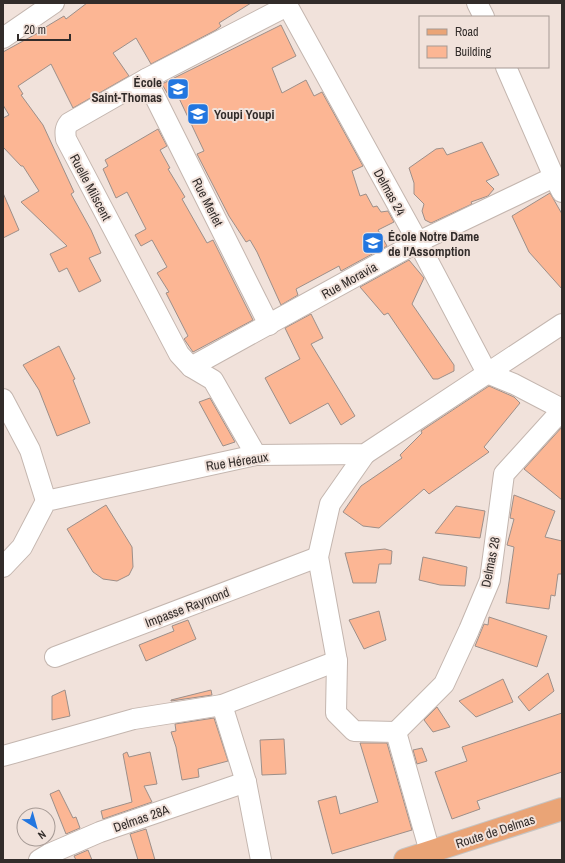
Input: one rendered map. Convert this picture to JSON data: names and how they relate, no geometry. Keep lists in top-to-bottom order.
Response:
{
  "streets": {
    "main road": ["Route de Delmas"],
    "street": [
      "Ruelle Milscent",
      "Delmas 24",
      "Rue Merlet",
      "Rue Moravia",
      "Rue Héreaux",
      "Delmas 28",
      "Impasse Raymond",
      "Delmas 28A"
    ]
  },
  "crossings": [
    ["Ruelle Milscent", "Delmas 24"],
    ["Ruelle Milscent", "Rue Merlet"],
    ["Ruelle Milscent", "Rue Moravia"],
    ["Ruelle Milscent", "Rue Héreaux"],
    ["Delmas 24", "Rue Moravia"],
    ["Rue Merlet", "Rue Moravia"]
  ],
  "places": {
    "school or university": ["École Saint-Thomas", "Youpi Youpi", "École Notre Dame de l'Assomption"]
  },
  "legend": ["Road", "Building"],
  "scale_bar": "20 m",
  "north": "bottom right"
}
